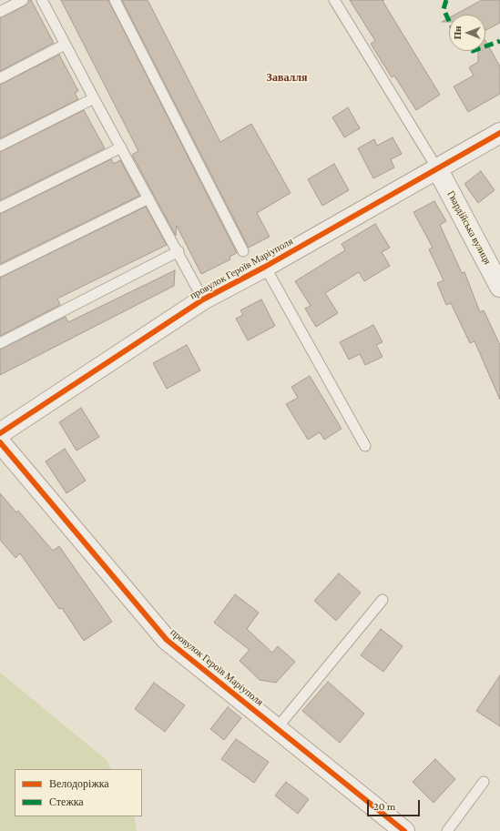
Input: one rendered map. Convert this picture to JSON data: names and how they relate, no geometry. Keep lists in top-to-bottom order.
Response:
{
  "streets": {
    "street": ["Гвардійська вулиця", "провулок Героїв Маріуполя"]
  },
  "crossings": [
    ["Гвардійська вулиця", "провулок Героїв Маріуполя"]
  ],
  "districts": ["Завалля"],
  "legend": ["Велодоріжка", "Стежка"],
  "scale_bar": "20 m",
  "north": "left"
}
